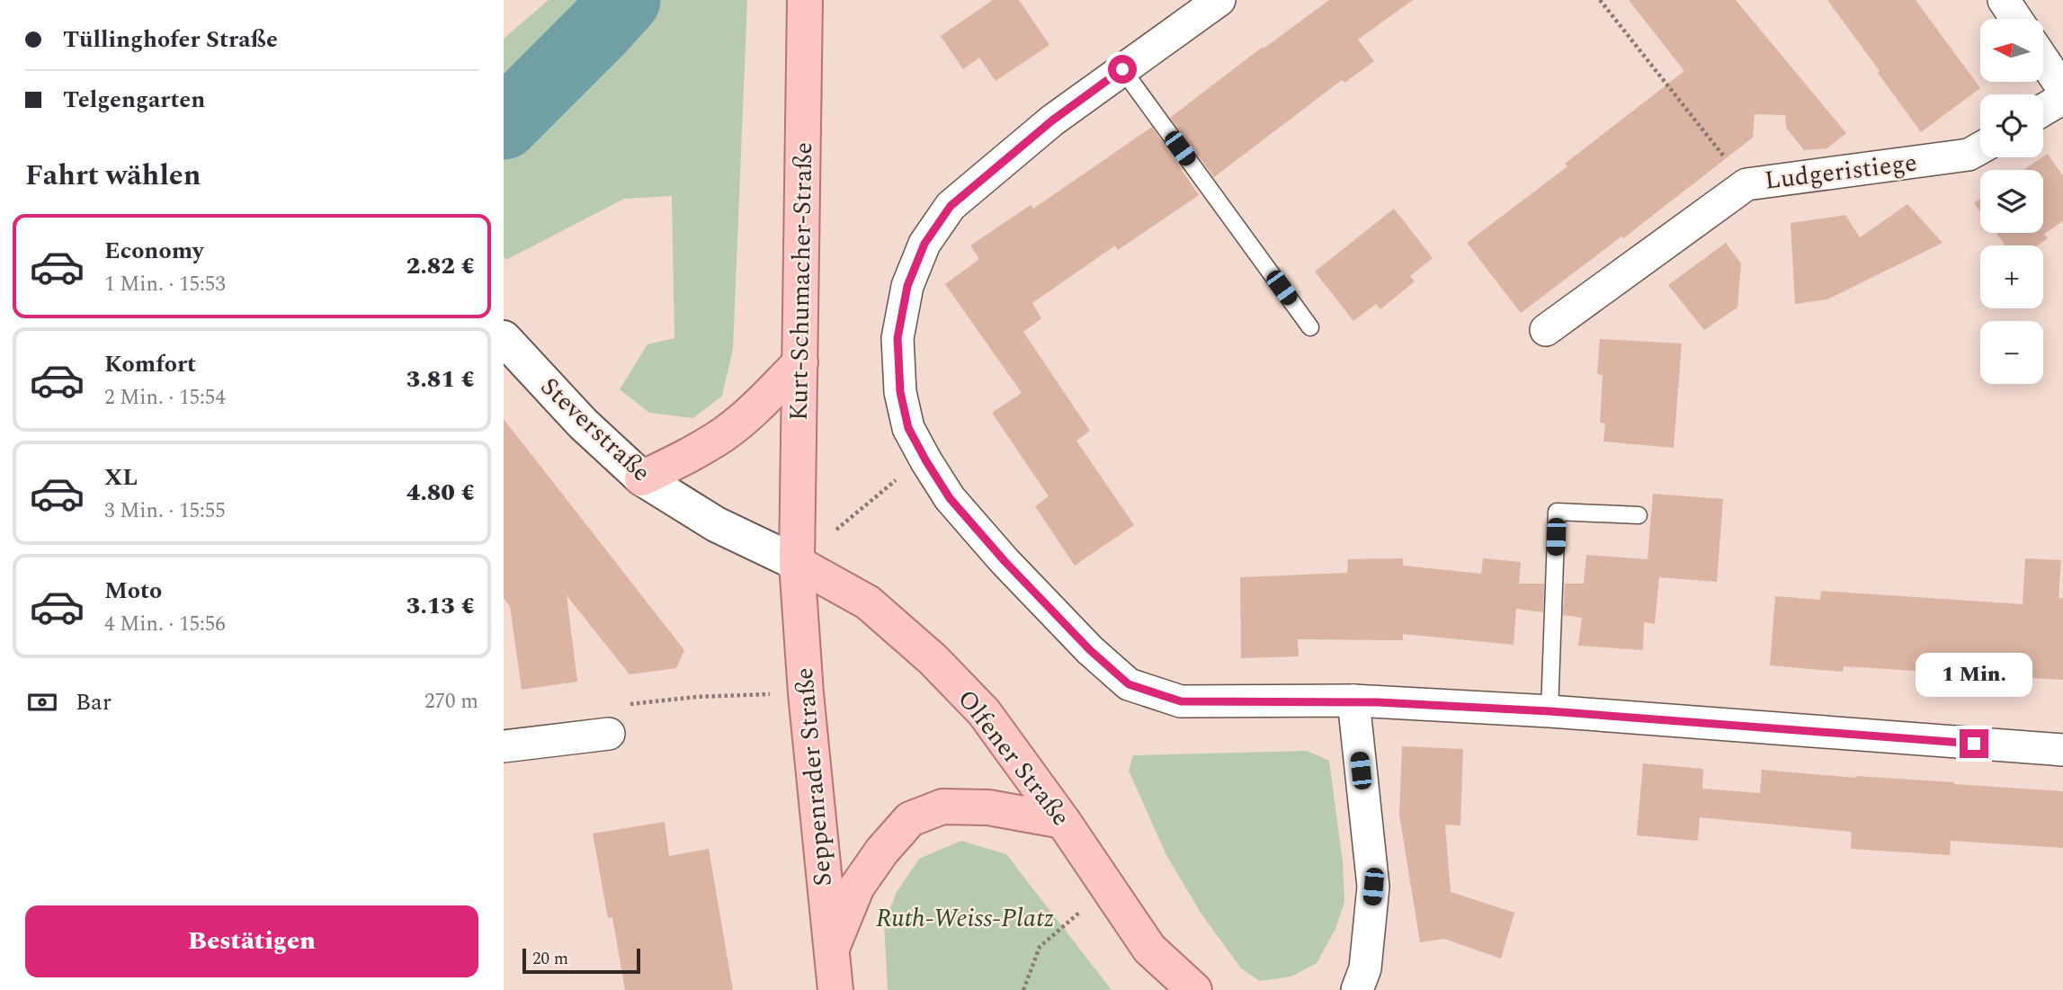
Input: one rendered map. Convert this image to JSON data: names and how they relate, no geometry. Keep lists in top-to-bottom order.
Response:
{
  "streets": {
    "main road": ["Kurt-Schumacher-Straße", "Olfener Straße", "Seppenrader Straße"],
    "street": ["Ludgeristiege", "Steverstraße"]
  },
  "crossings": [
    ["Kurt-Schumacher-Straße", "Steverstraße"],
    ["Kurt-Schumacher-Straße", "Olfener Straße"],
    ["Kurt-Schumacher-Straße", "Seppenrader Straße"],
    ["Steverstraße", "Olfener Straße"],
    ["Steverstraße", "Seppenrader Straße"],
    ["Olfener Straße", "Seppenrader Straße"]
  ],
  "parks": ["Ruth-Weiss-Platz"],
  "scale_bar": "20 m",
  "north": "left",
  "page": {
    "banner": ["Tüllinghofer Straße", "Telgengarten"],
    "map_buttons": ["+", "−"],
    "heading": "Fahrt wählen",
    "list": [
      {
        "name": "Economy",
        "note": "1 Min. · 15:53",
        "value": "2.82 €"
      },
      {
        "name": "Komfort",
        "note": "2 Min. · 15:54",
        "value": "3.81 €"
      },
      {
        "name": "XL",
        "note": "3 Min. · 15:55",
        "value": "4.80 €"
      },
      {
        "name": "Moto",
        "note": "4 Min. · 15:56",
        "value": "3.13 €"
      }
    ],
    "bubble": "1 Min.",
    "pay": ["Bar", "270 m"],
    "buttons": "Bestätigen",
    "scale": "20 m"
  }
}
